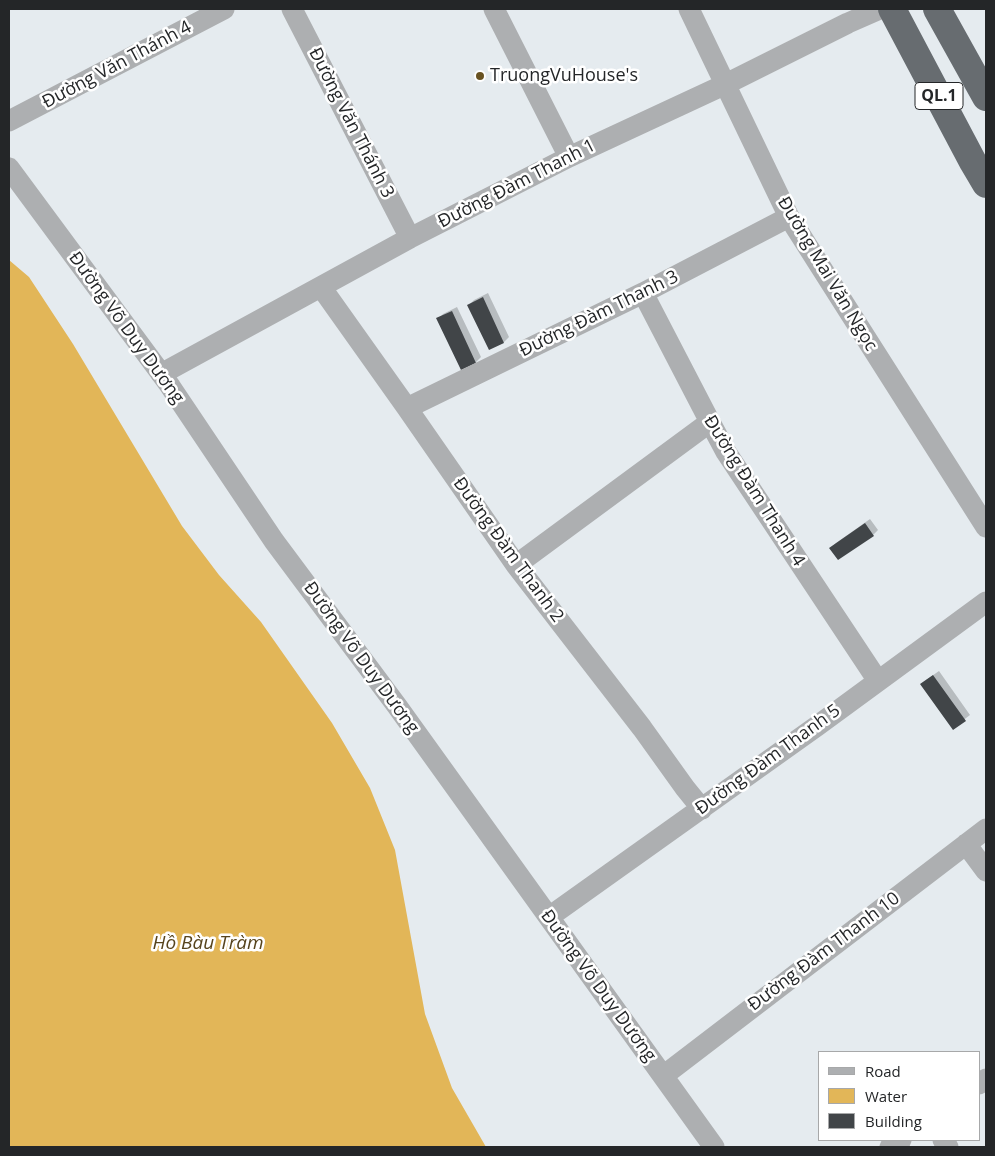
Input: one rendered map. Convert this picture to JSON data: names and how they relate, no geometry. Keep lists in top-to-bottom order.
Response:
{
  "streets": {
    "highway": ["QL.1"],
    "street": [
      "Đường Văn Thánh 4",
      "Đường Văn Thánh 3",
      "Đường Đàm Thanh 1",
      "Đường Mai Văn Ngọc",
      "Đường Đàm Thanh 3",
      "Đường Võ Duy Dương",
      "Đường Đàm Thanh 4",
      "Đường Đàm Thanh 2",
      "Đường Đàm Thanh 5",
      "Đường Đàm Thanh 10"
    ]
  },
  "crossings": [
    ["Đường Văn Thánh 3", "Đường Đàm Thanh 1"],
    ["Đường Đàm Thanh 1", "Đường Mai Văn Ngọc"],
    ["Đường Đàm Thanh 1", "Đường Võ Duy Dương"],
    ["Đường Đàm Thanh 1", "Đường Đàm Thanh 2"],
    ["Đường Mai Văn Ngọc", "Đường Đàm Thanh 3"],
    ["Đường Đàm Thanh 3", "Đường Đàm Thanh 4"],
    ["Đường Đàm Thanh 3", "Đường Đàm Thanh 2"],
    ["Đường Võ Duy Dương", "Đường Đàm Thanh 5"],
    ["Đường Võ Duy Dương", "Đường Đàm Thanh 10"],
    ["Đường Đàm Thanh 4", "Đường Đàm Thanh 5"],
    ["Đường Đàm Thanh 2", "Đường Đàm Thanh 5"]
  ],
  "water": ["Hồ Bàu Tràm"],
  "places": ["TruongVuHouse's"],
  "legend": ["Road", "Water", "Building"]
}
